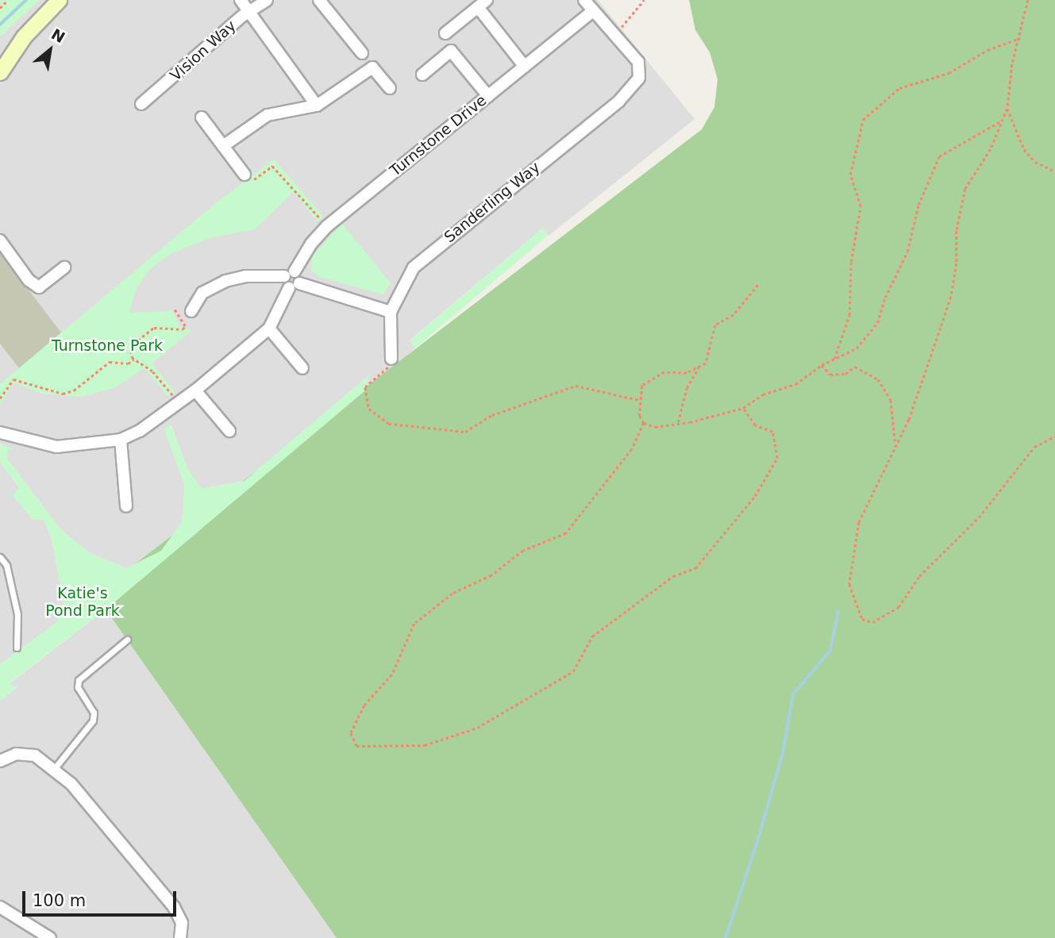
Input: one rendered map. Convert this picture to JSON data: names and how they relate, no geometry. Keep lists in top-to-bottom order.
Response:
{
  "streets": {
    "street": ["Vision Way", "Turnstone Drive", "Sanderling Way"]
  },
  "crossings": [
    ["Turnstone Drive", "Sanderling Way"]
  ],
  "parks": ["Turnstone Park", "Katie's Pond Park"],
  "scale_bar": "100 m",
  "north": "top right"
}
